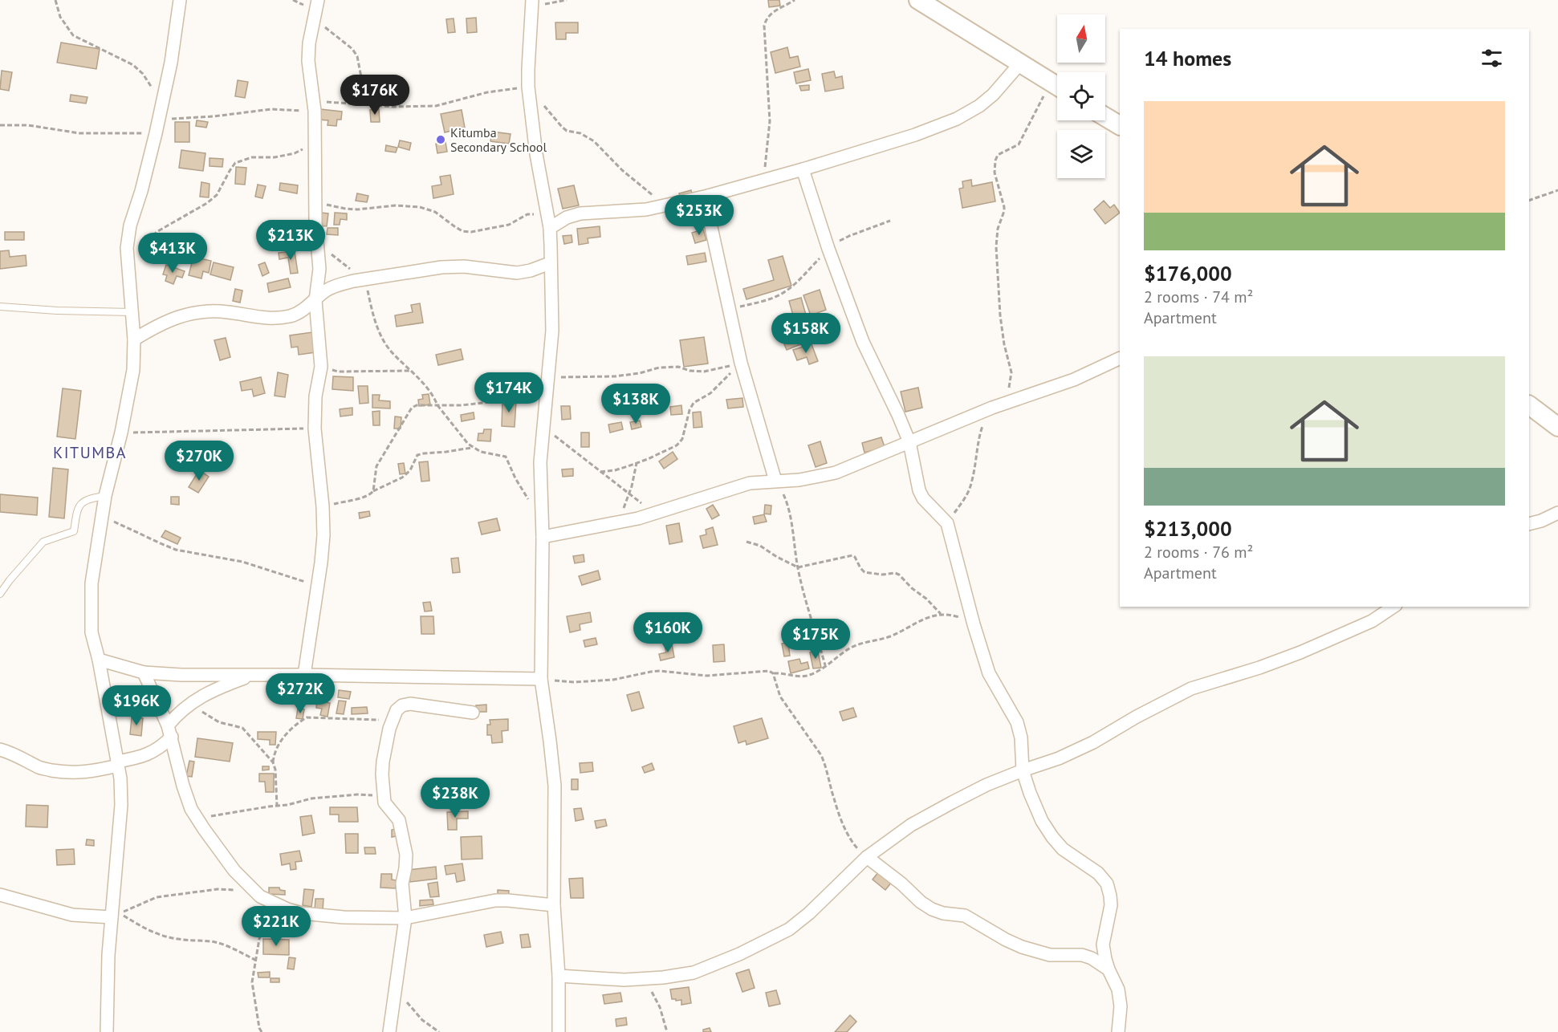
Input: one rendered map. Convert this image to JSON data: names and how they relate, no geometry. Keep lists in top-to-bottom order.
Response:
{
  "districts": ["KITUMBA"],
  "places": ["Kitumba Secondary School"],
  "north": "top",
  "page": {
    "heading": "14 homes",
    "price": [
      "$176K",
      "$253K",
      "$213K",
      "$413K",
      "$158K",
      "$174K",
      "$138K",
      "$270K",
      "$160K",
      "$175K",
      "$272K",
      "$196K",
      "$238K",
      "$221K"
    ],
    "list": [
      {
        "name": "$176,000",
        "note": "2 rooms · 74 m² · Apartment"
      },
      {
        "name": "$213,000",
        "note": "2 rooms · 76 m² · Apartment"
      }
    ]
  }
}
